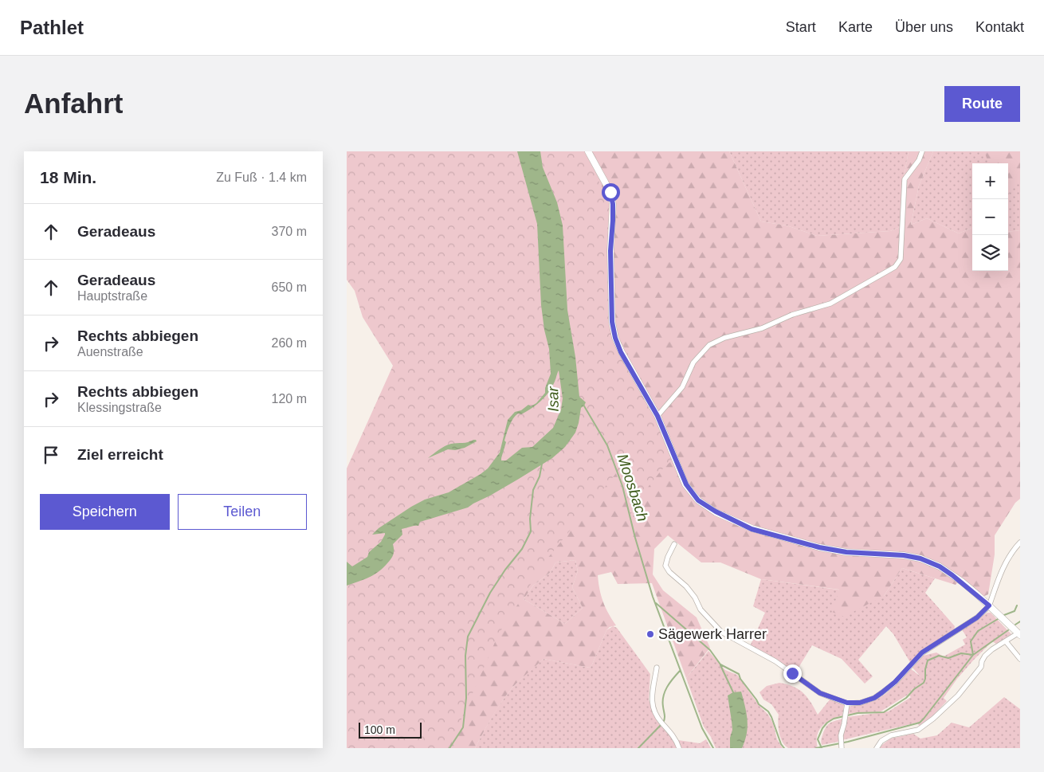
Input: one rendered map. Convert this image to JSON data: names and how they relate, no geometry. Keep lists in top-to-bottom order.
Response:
{
  "water": ["Isar", "Moosbach"],
  "places": ["Sägewerk Harrer"],
  "scale_bar": "100 m",
  "page": {
    "header": "Pathlet",
    "nav": [
      "Start",
      "Karte",
      "Über uns",
      "Kontakt"
    ],
    "buttons": [
      "Route",
      ["Speichern", "Teilen"]
    ],
    "title": "Anfahrt",
    "heading": ["18 Min.", "Zu Fuß · 1.4 km"],
    "map_buttons": ["+", "−"],
    "list": [
      ["Geradeaus", "370 m"],
      ["Geradeaus", "Hauptstraße", "650 m"],
      ["Rechts abbiegen", "Auenstraße", "260 m"],
      ["Rechts abbiegen", "Klessingstraße", "120 m"],
      "Ziel erreicht"
    ],
    "scale": "100 m"
  }
}
